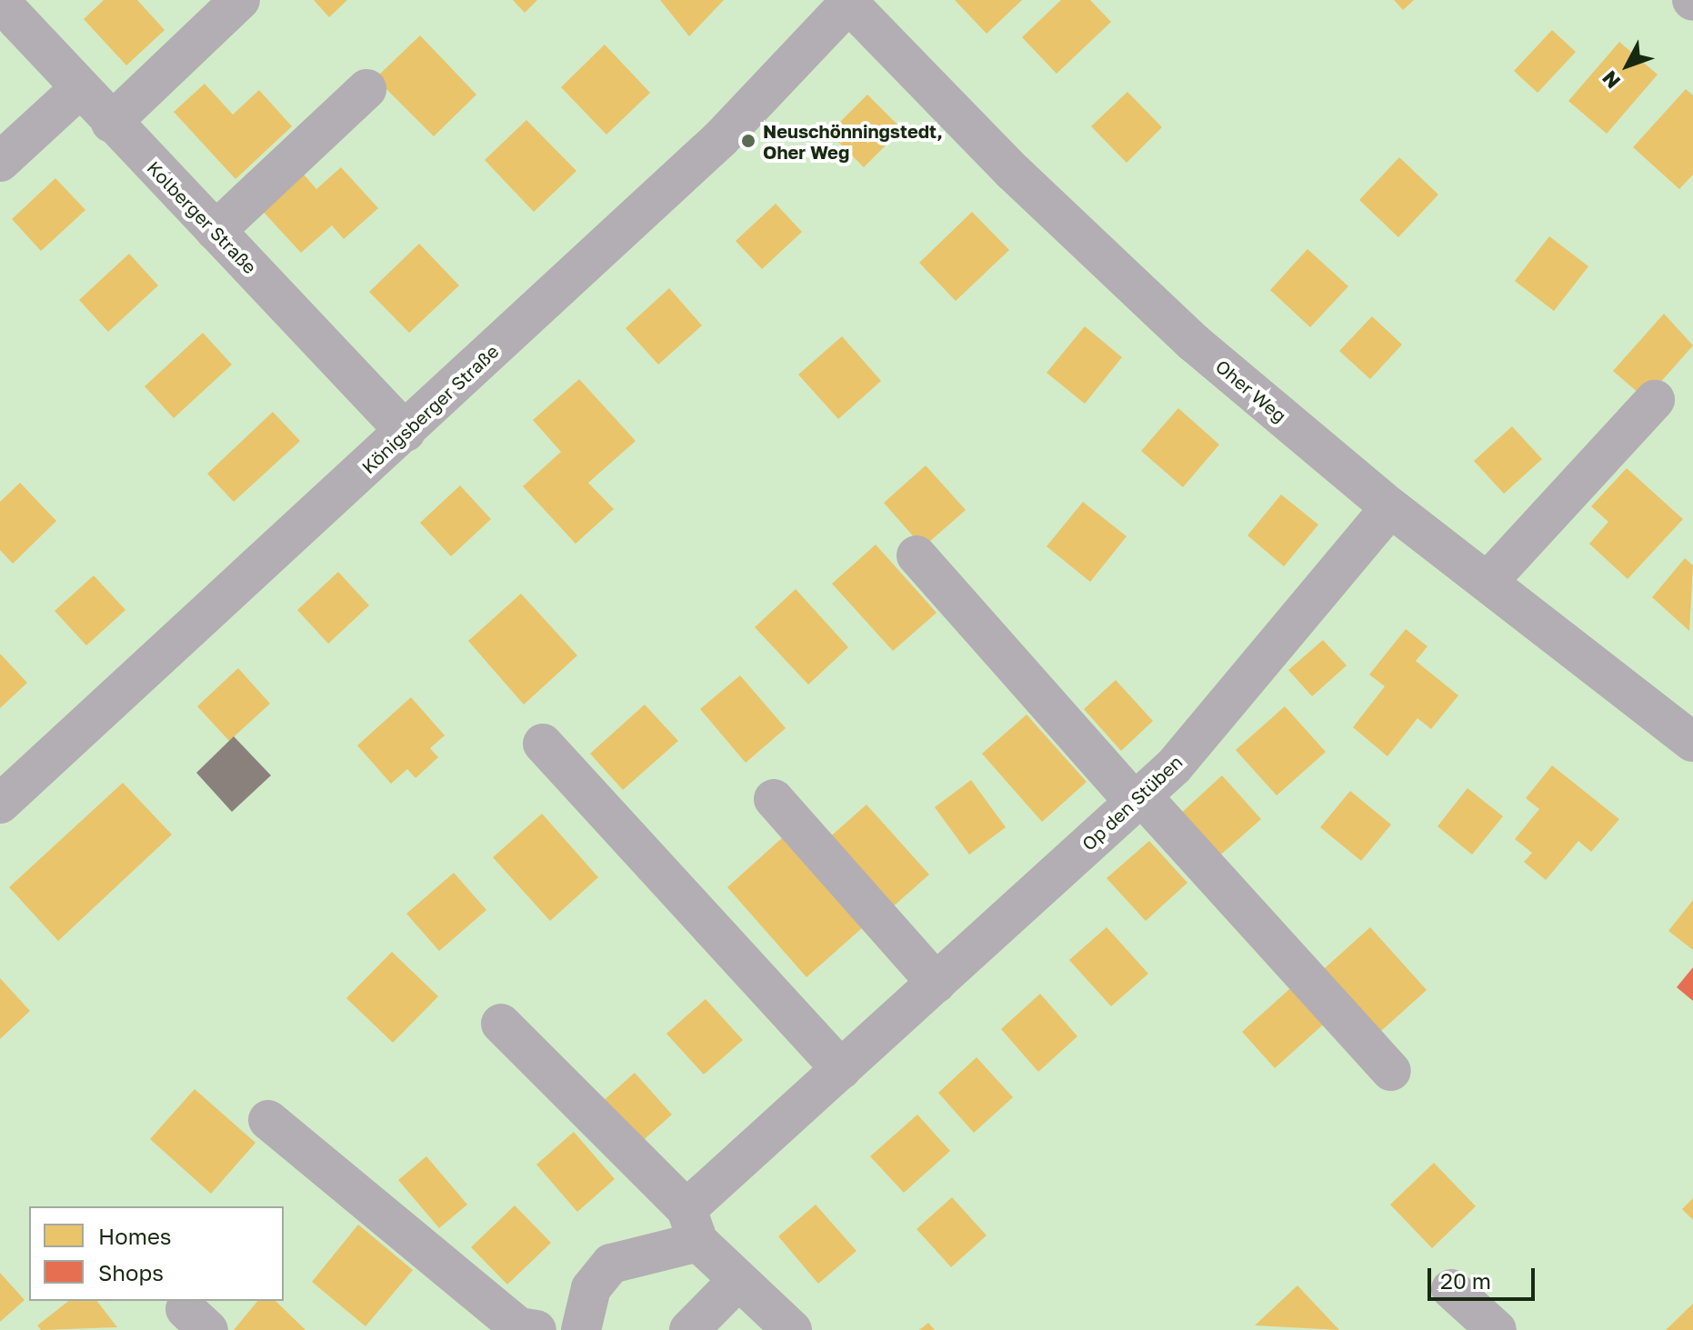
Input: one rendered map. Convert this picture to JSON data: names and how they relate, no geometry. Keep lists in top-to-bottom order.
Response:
{
  "streets": {
    "street": [
      "Kolberger Straße",
      "Oher Weg",
      "Königsberger Straße",
      "Op den Stüben"
    ]
  },
  "crossings": [
    ["Kolberger Straße", "Königsberger Straße"],
    ["Oher Weg", "Königsberger Straße"],
    ["Oher Weg", "Op den Stüben"]
  ],
  "places": ["Neuschönningstedt, Oher Weg"],
  "legend": ["Homes", "Shops"],
  "scale_bar": "20 m",
  "north": "bottom left"
}
